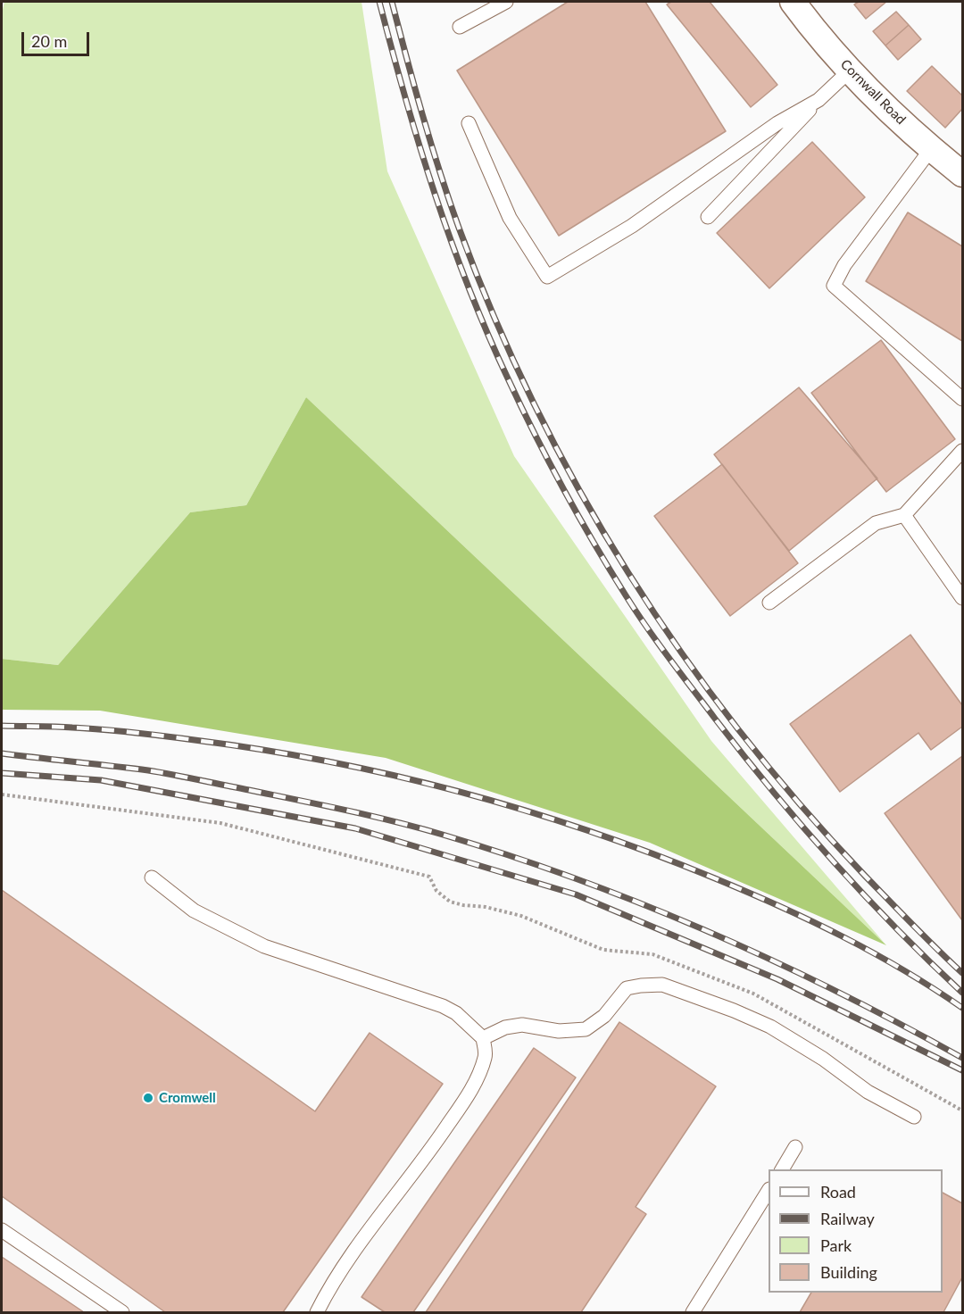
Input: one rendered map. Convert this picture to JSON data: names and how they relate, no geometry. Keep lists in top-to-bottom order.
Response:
{
  "streets": {
    "street": ["Cornwall Road"]
  },
  "places": ["Cromwell"],
  "legend": [
    "Road",
    "Railway",
    "Park",
    "Building"
  ],
  "scale_bar": "20 m"
}
